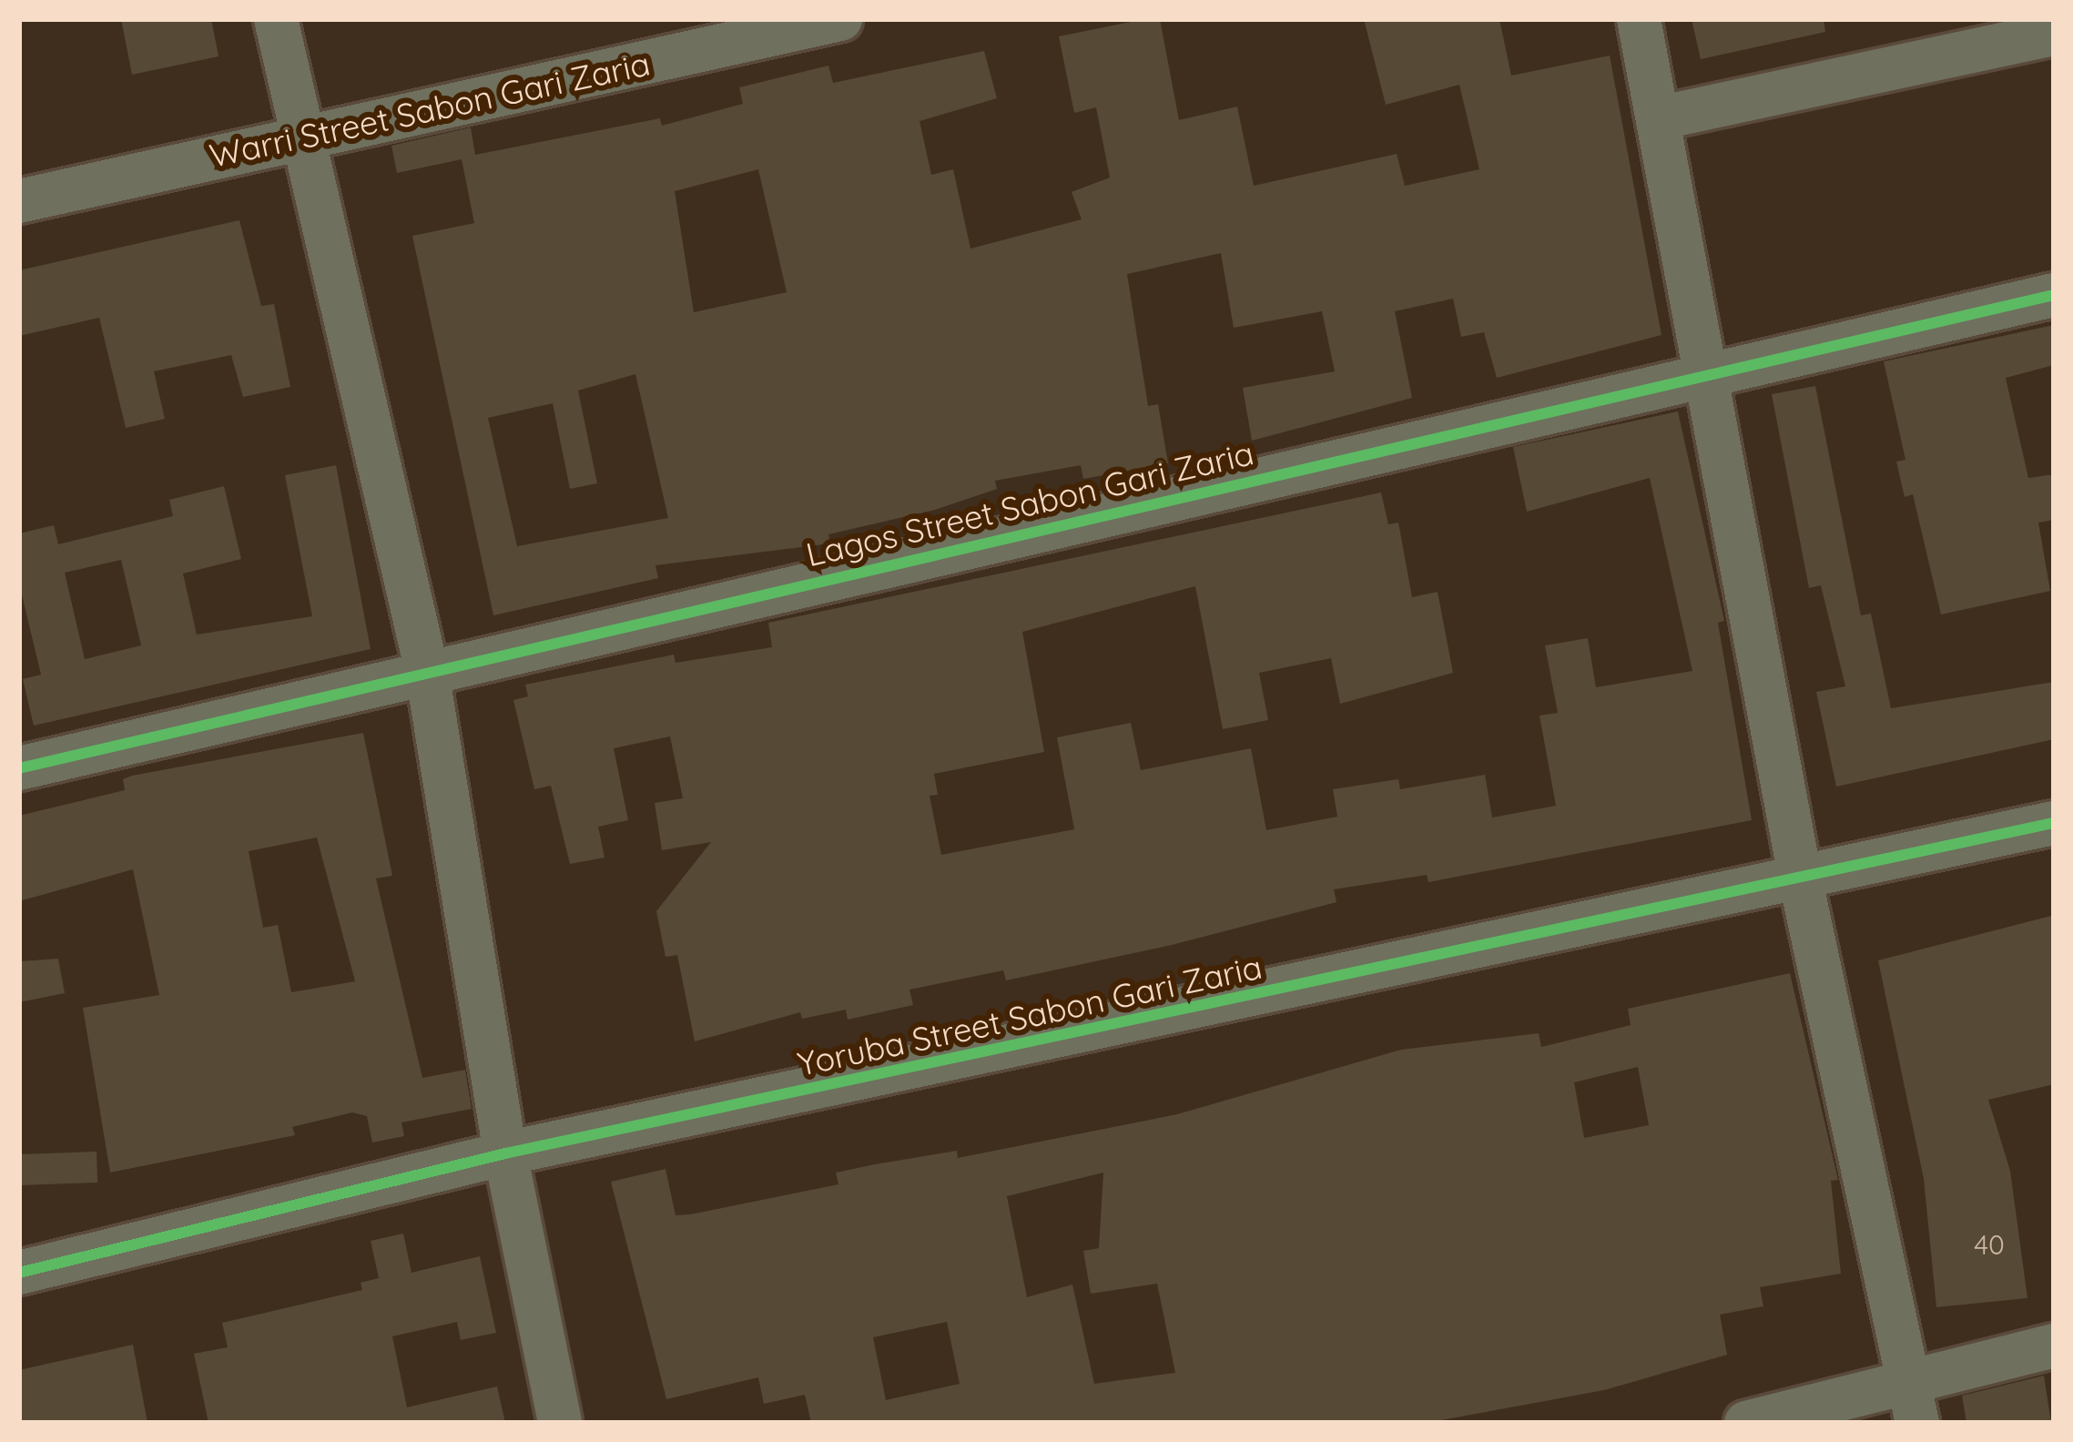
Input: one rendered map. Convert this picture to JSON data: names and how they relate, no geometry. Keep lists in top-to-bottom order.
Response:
{
  "streets": {
    "street": ["Warri Street Sabon Gari Zaria", "Lagos Street Sabon Gari Zaria", "Yoruba Street Sabon Gari Zaria"]
  },
  "house_numbers": ["40"]
}
